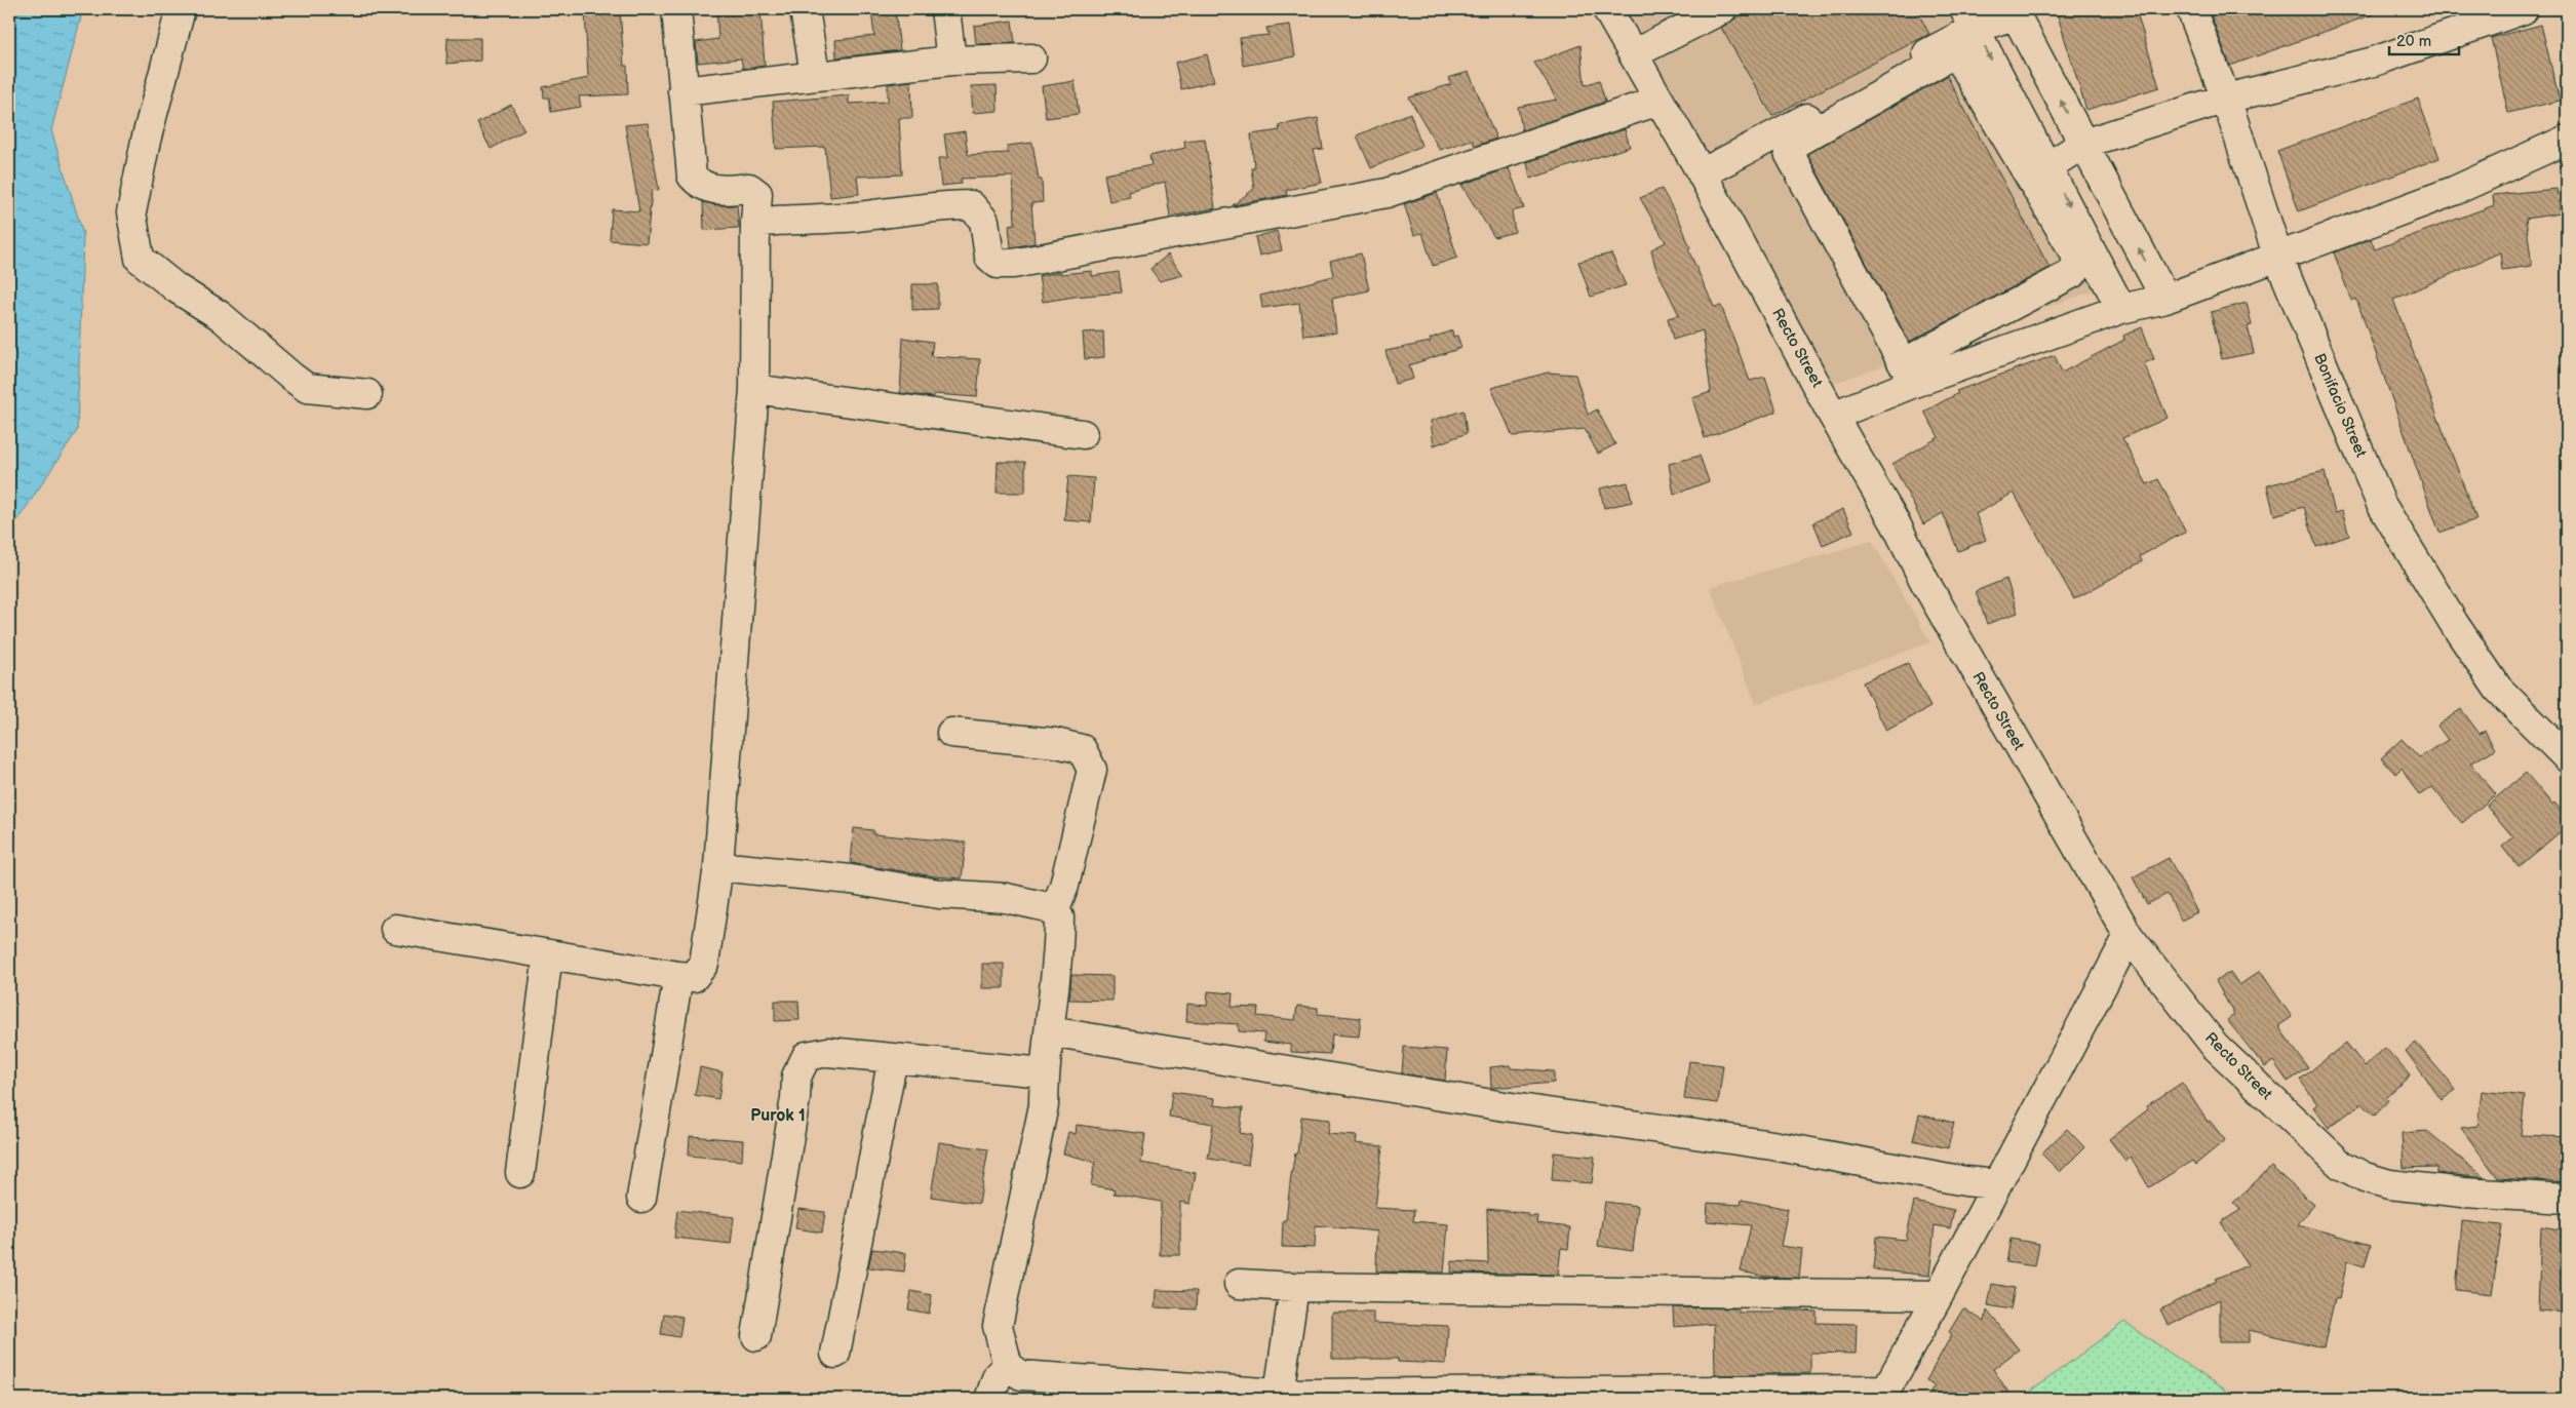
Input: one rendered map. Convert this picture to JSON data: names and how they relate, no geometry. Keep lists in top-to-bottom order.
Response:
{
  "streets": {
    "street": ["Recto Street", "Bonifacio Street"]
  },
  "districts": ["Purok 1"],
  "scale_bar": "20 m"
}
